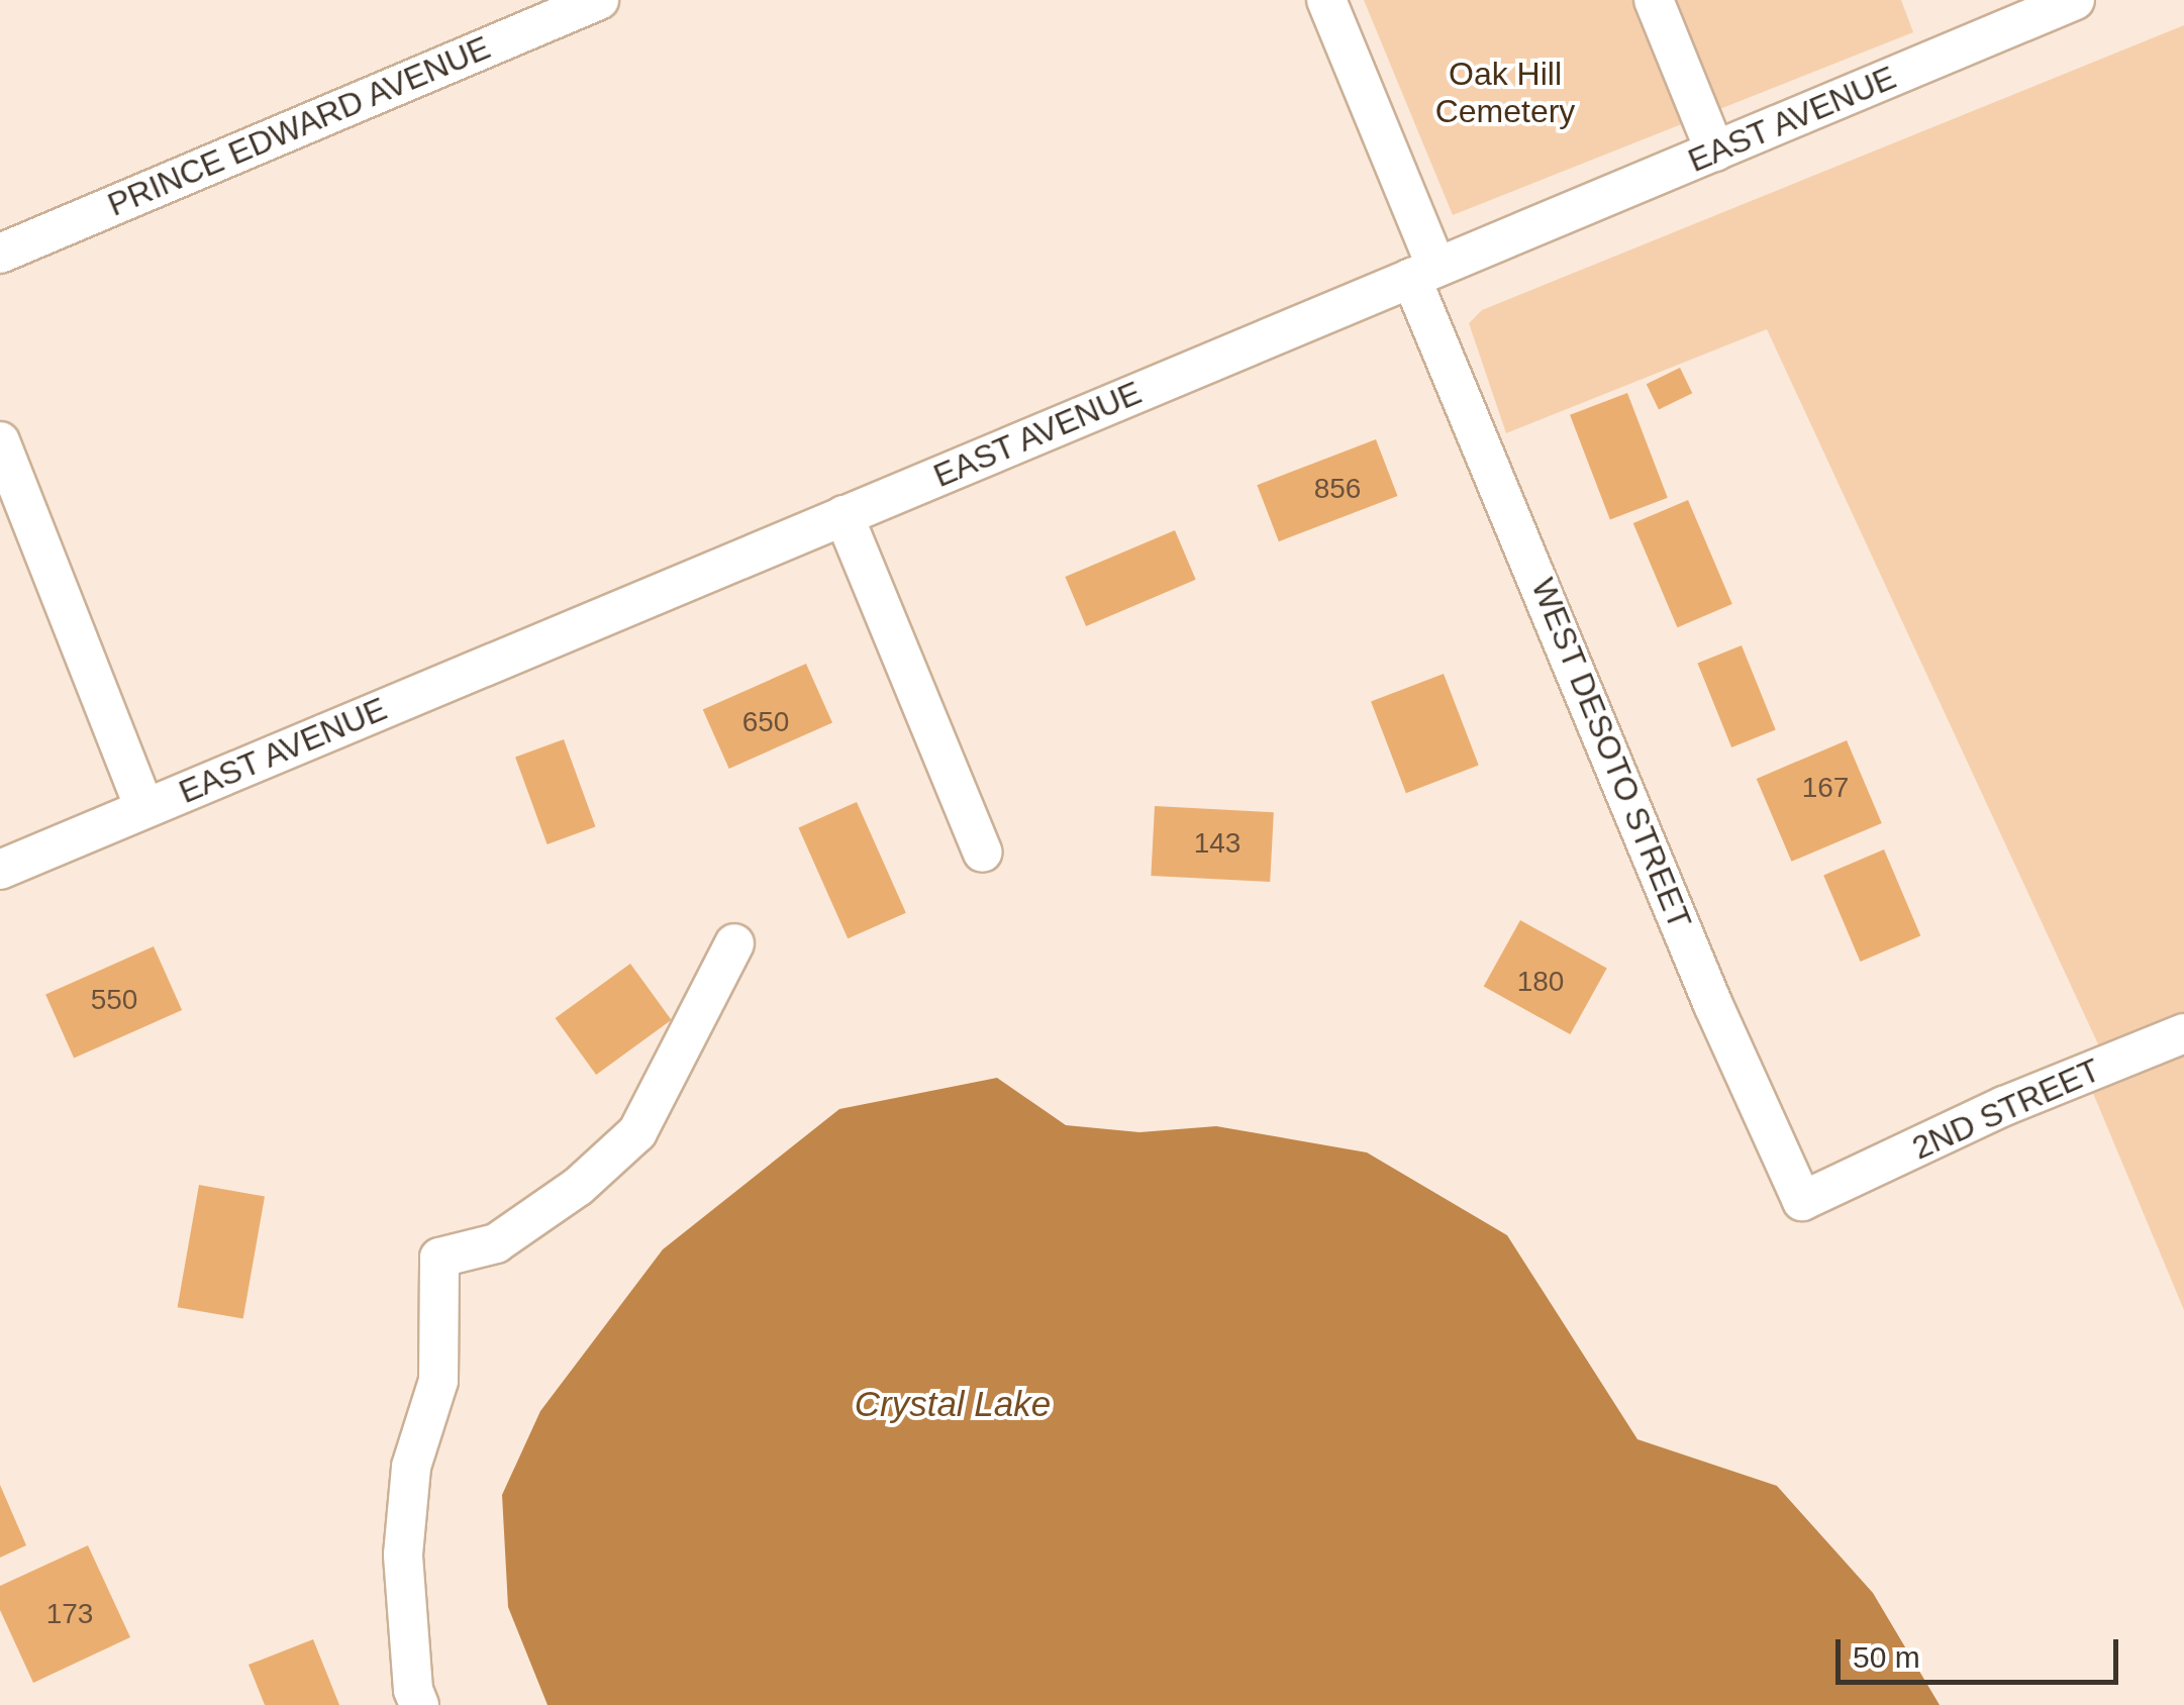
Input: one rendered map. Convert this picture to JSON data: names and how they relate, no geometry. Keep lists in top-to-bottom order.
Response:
{
  "streets": {
    "street": [
      "EAST AVENUE",
      "PRINCE EDWARD AVENUE",
      "WEST DESOTO STREET",
      "2ND STREET"
    ]
  },
  "crossings": [
    ["EAST AVENUE", "WEST DESOTO STREET"],
    ["WEST DESOTO STREET", "2ND STREET"]
  ],
  "water": ["Crystal Lake"],
  "parks": ["Oak Hill Cemetery"],
  "house_numbers": [
    "856",
    "650",
    "167",
    "143",
    "180",
    "550",
    "173"
  ],
  "scale_bar": "50 m"
}
